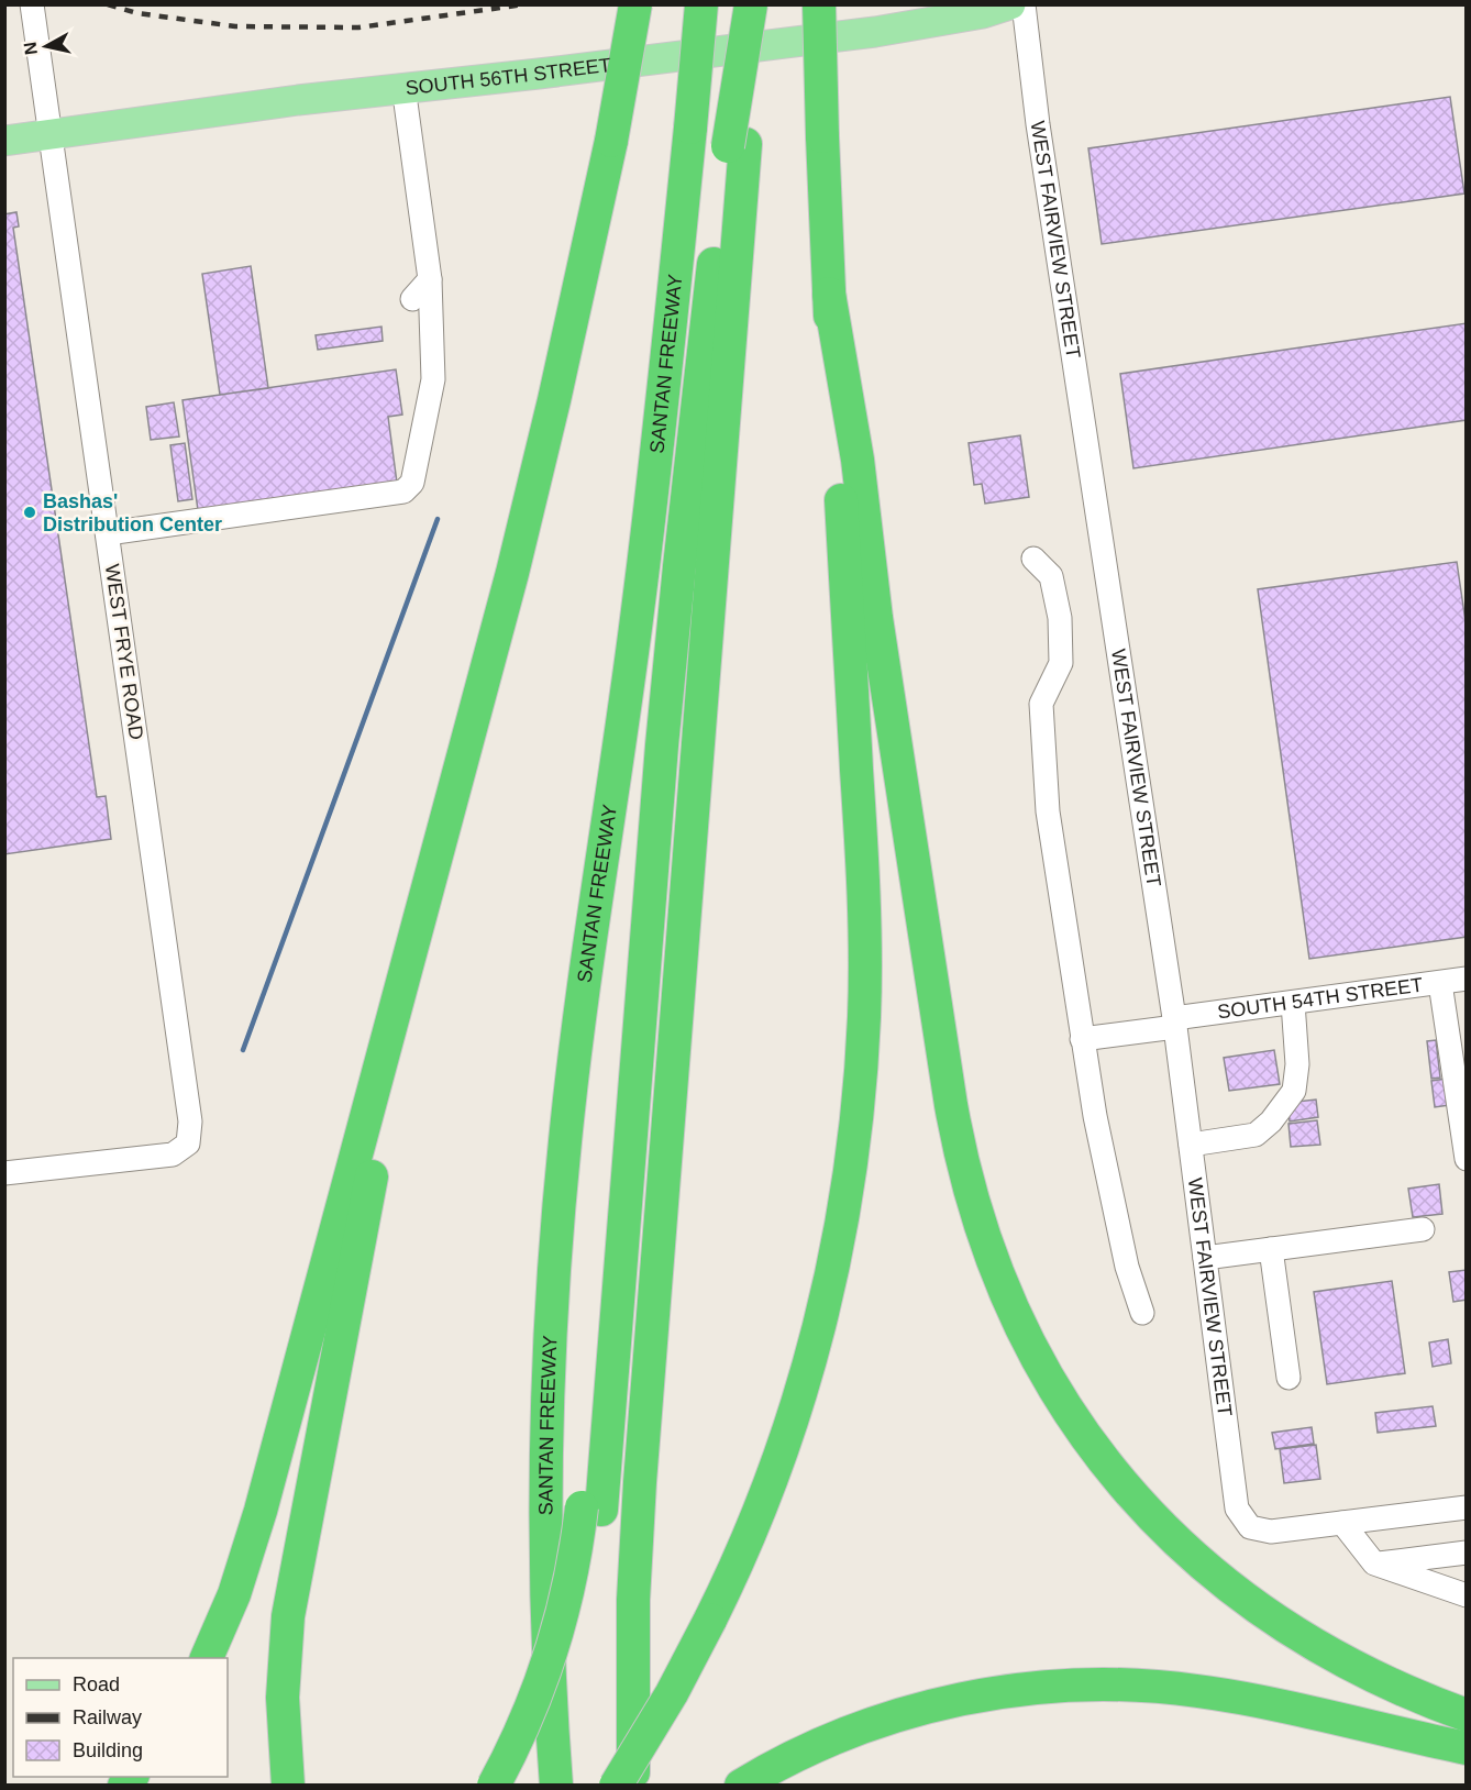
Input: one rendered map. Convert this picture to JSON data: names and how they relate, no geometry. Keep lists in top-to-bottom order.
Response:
{
  "streets": {
    "highway": ["SANTAN FREEWAY"],
    "main road": ["SOUTH 56TH STREET"],
    "street": ["WEST FAIRVIEW STREET", "WEST FRYE ROAD", "SOUTH 54TH STREET"]
  },
  "crossings": [
    ["SOUTH 56TH STREET", "WEST FRYE ROAD"],
    ["WEST FAIRVIEW STREET", "SOUTH 54TH STREET"]
  ],
  "places": ["Bashas' Distribution Center"],
  "legend": ["Road", "Railway", "Building"],
  "north": "left"
}
